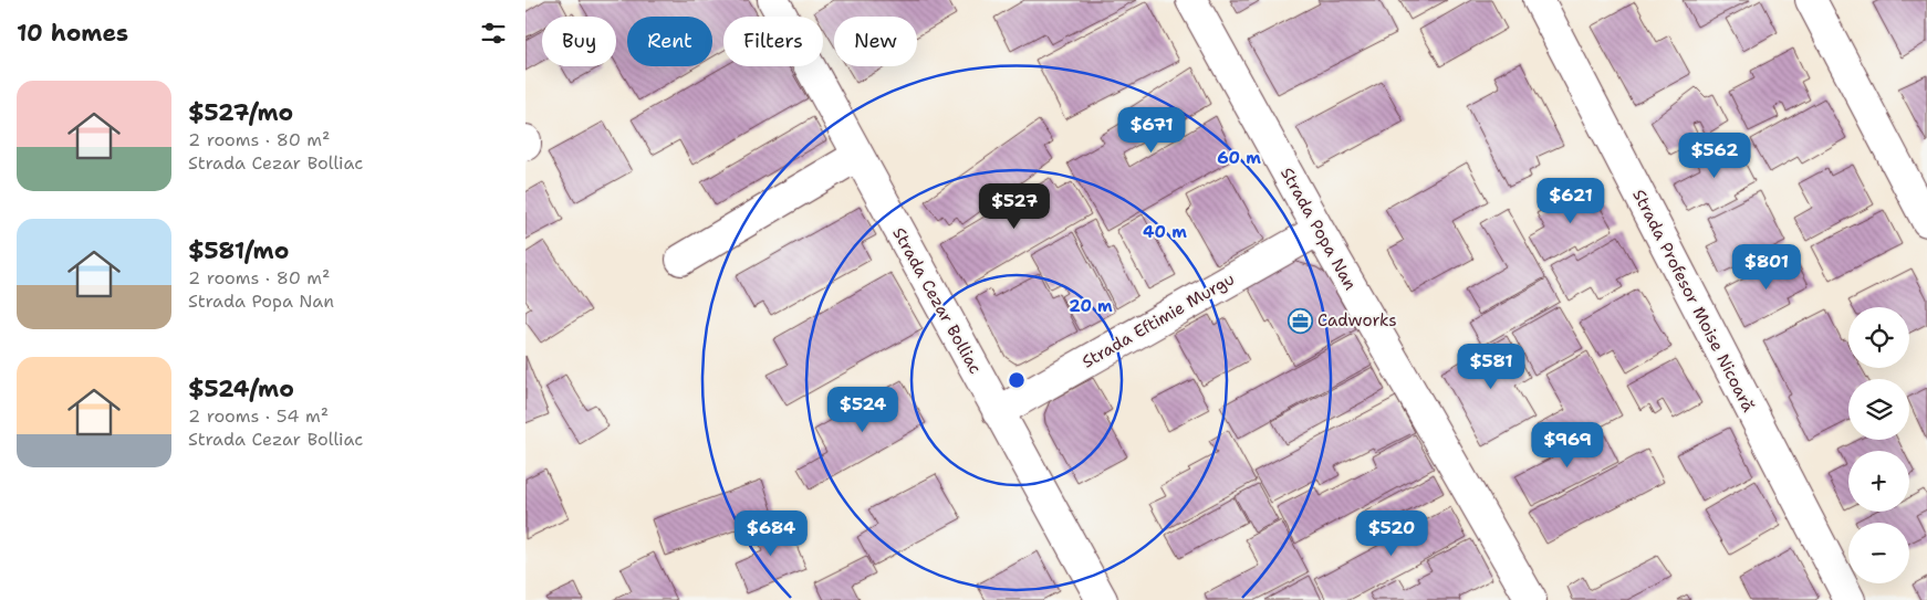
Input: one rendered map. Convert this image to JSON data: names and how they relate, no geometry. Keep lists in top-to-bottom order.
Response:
{
  "streets": {
    "street": [
      "Strada Popa Nan",
      "Strada Cezar Bolliac",
      "Strada Profesor Moise Nicoară",
      "Strada Eftimie Murgu"
    ]
  },
  "crossings": [
    ["Strada Popa Nan", "Strada Eftimie Murgu"],
    ["Strada Cezar Bolliac", "Strada Eftimie Murgu"]
  ],
  "places": {
    "office": ["Cadworks"]
  },
  "page": {
    "heading": "10 homes",
    "chip": [
      "Buy",
      "Rent",
      "Filters",
      "New"
    ],
    "list": [
      {
        "name": "$527/mo",
        "note": "2 rooms · 80 m² · Strada Cezar Bolliac"
      },
      {
        "name": "$581/mo",
        "note": "2 rooms · 80 m² · Strada Popa Nan"
      },
      {
        "name": "$524/mo",
        "note": "2 rooms · 54 m² · Strada Cezar Bolliac"
      }
    ],
    "price": [
      "$671",
      "$562",
      "$621",
      "$527",
      "$801",
      "$581",
      "$524",
      "$969",
      "$684",
      "$520"
    ],
    "map_buttons": ["+", "−"]
  },
  "rings": ["60 m", "40 m", "20 m"]
}
